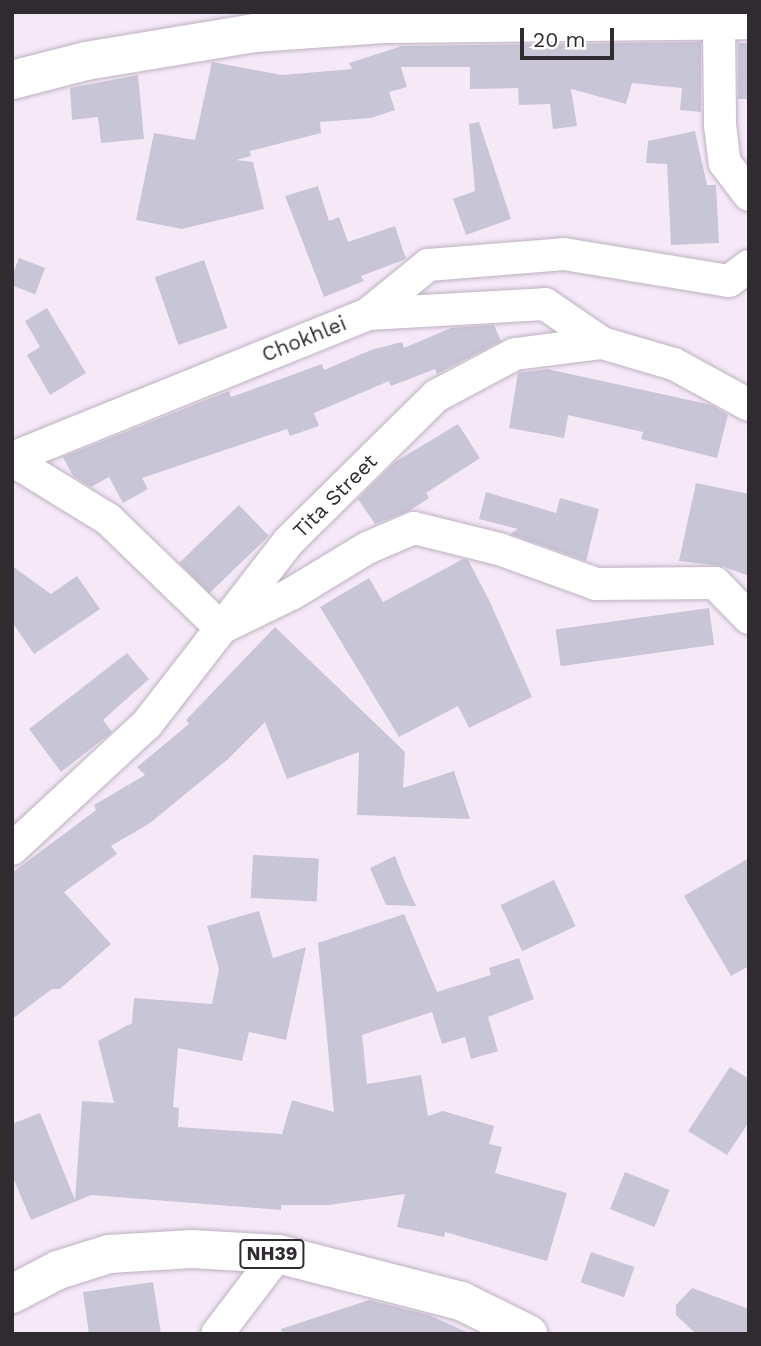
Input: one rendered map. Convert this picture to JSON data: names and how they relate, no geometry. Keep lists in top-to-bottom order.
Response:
{
  "streets": {
    "highway": ["NH39"],
    "street": ["Chokhlei", "Tita Street"]
  },
  "crossings": [
    ["Chokhlei", "Tita Street"]
  ],
  "scale_bar": "20 m"
}
